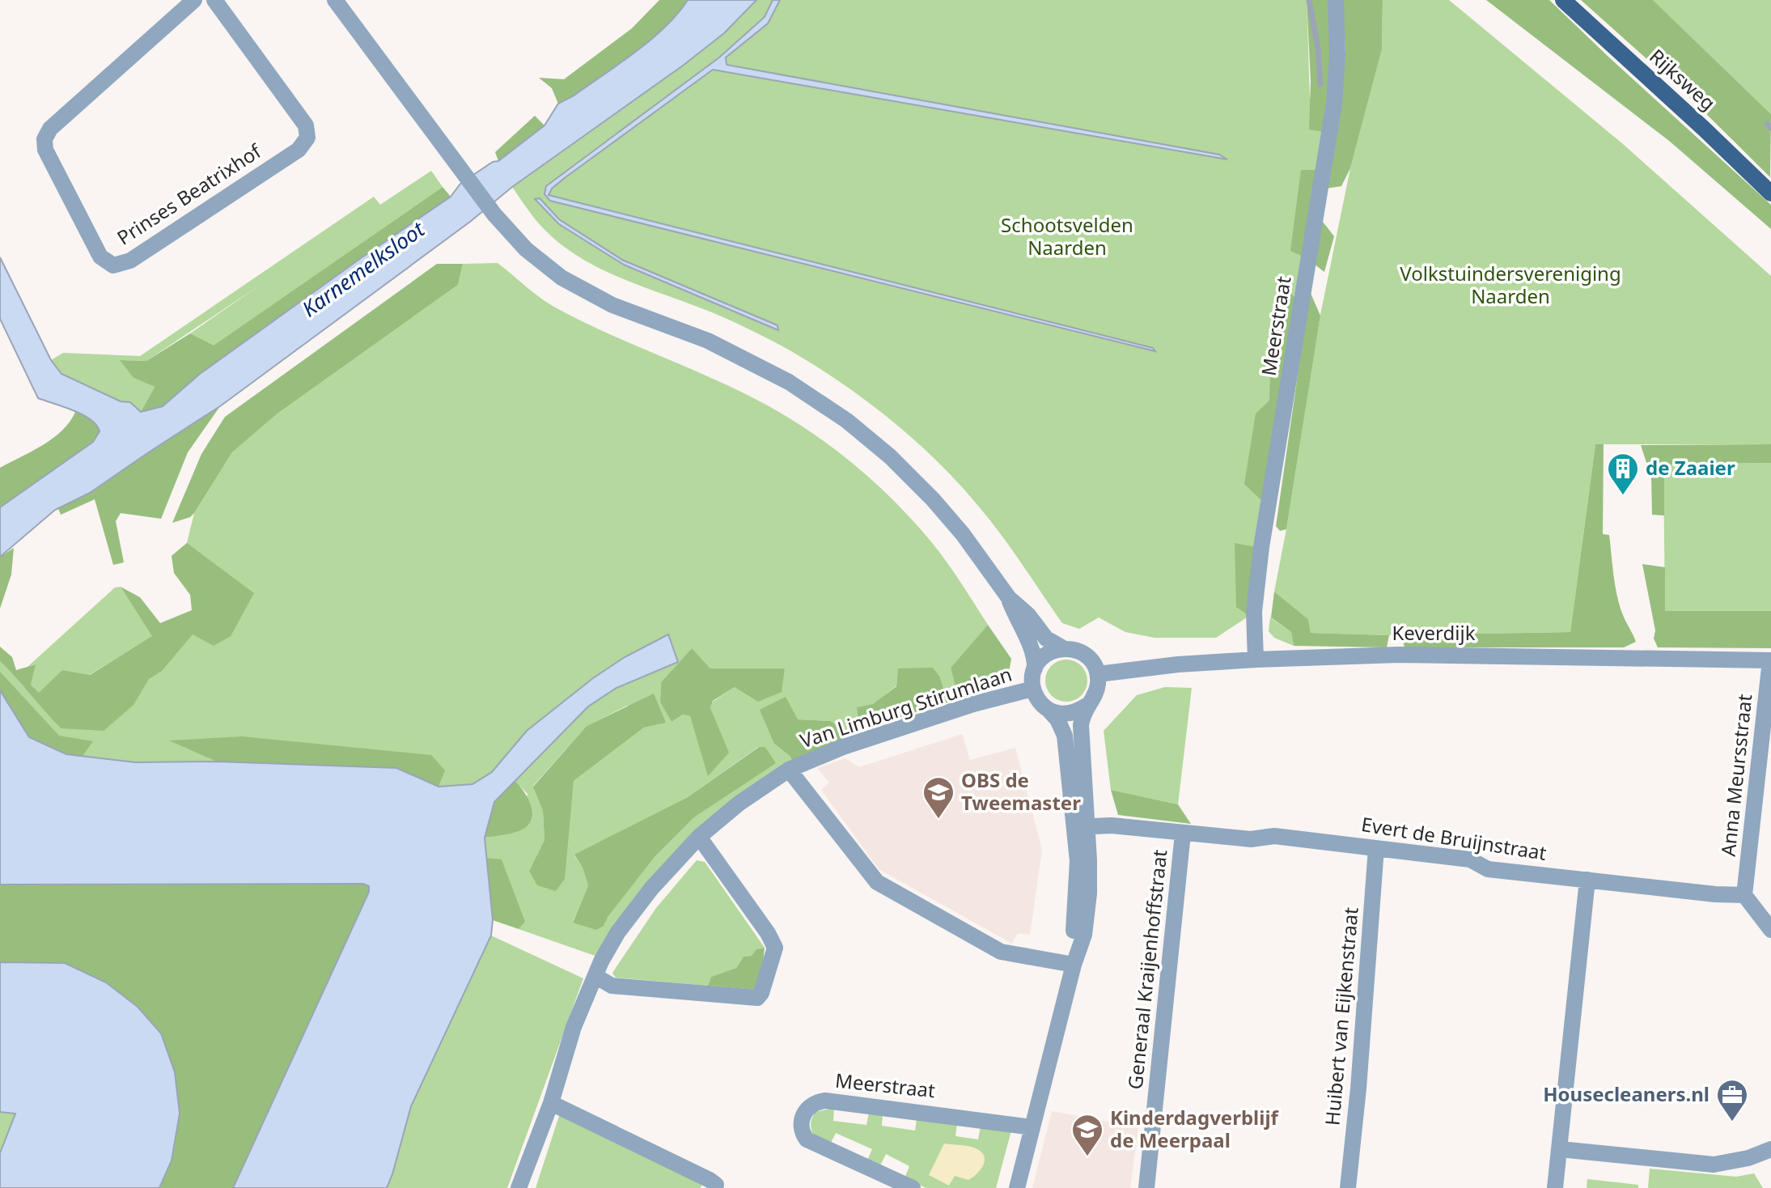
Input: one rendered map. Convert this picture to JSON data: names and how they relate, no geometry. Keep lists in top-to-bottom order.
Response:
{
  "streets": {
    "main road": ["Rijksweg"],
    "street": [
      "Prinses Beatrixhof",
      "Meerstraat",
      "Keverdijk",
      "Van Limburg Stirumlaan",
      "Anna Meursstraat",
      "Evert de Bruijnstraat",
      "Generaal Kraijenhoffstraat",
      "Huibert van Eijkenstraat"
    ]
  },
  "crossings": [
    ["Meerstraat", "Keverdijk"],
    ["Keverdijk", "Van Limburg Stirumlaan"],
    ["Keverdijk", "Anna Meursstraat"],
    ["Anna Meursstraat", "Evert de Bruijnstraat"],
    ["Evert de Bruijnstraat", "Generaal Kraijenhoffstraat"],
    ["Evert de Bruijnstraat", "Huibert van Eijkenstraat"]
  ],
  "water": ["Karnemelksloot"],
  "parks": ["Schootsvelden Naarden", "Volkstuindersvereniging Naarden"],
  "places": {
    "building": ["de Zaaier"],
    "school or university": ["OBS de Tweemaster", "Kinderdagverblijf de Meerpaal"],
    "office": ["Housecleaners.nl"]
  }
}
